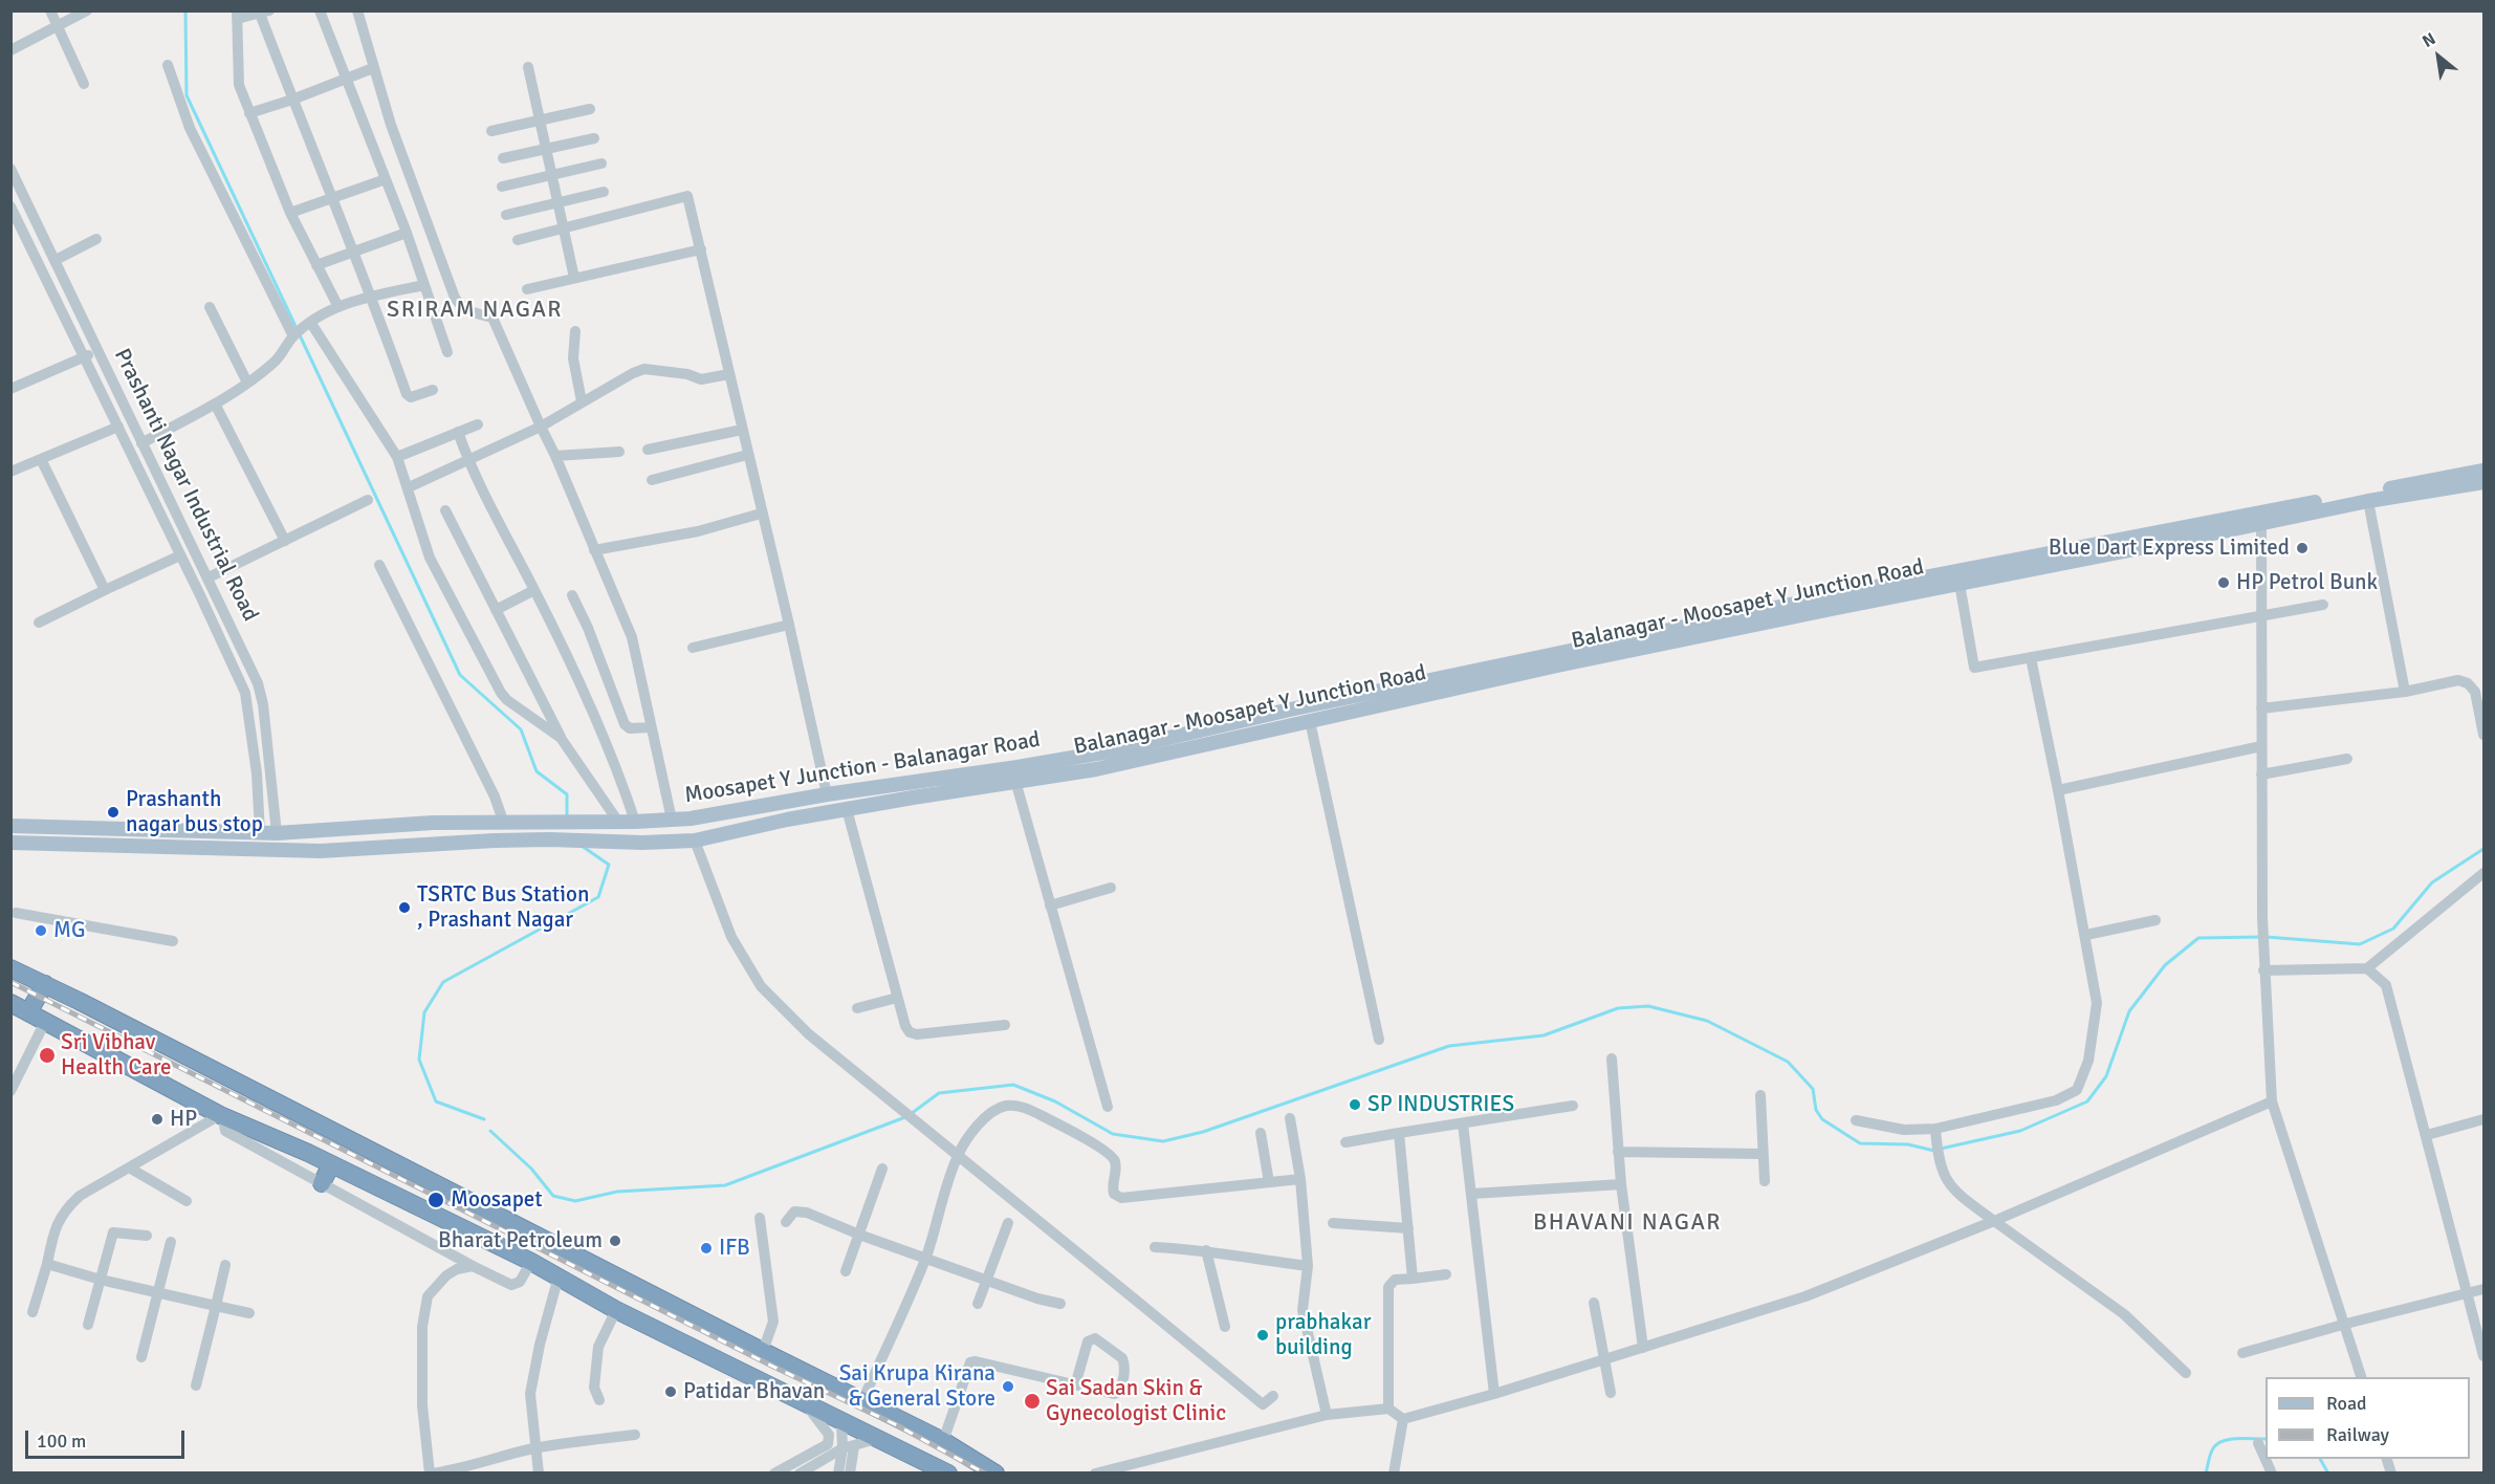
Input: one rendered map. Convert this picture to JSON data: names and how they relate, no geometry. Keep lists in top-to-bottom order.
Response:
{
  "streets": {
    "main road": ["Balanagar - Moosapet Y Junction Road", "Moosapet Y Junction - Balanagar Road"],
    "street": ["Prashanti Nagar Industrial Road"]
  },
  "crossings": [
    ["Prashanti Nagar Industrial Road", "Moosapet Y Junction - Balanagar Road"]
  ],
  "districts": ["SRIRAM NAGAR", "BHAVANI NAGAR"],
  "places": [
    "Blue Dart Express Limited",
    "HP Petrol Bunk",
    "Prashanth nagar bus stop",
    "TSRTC Bus Station , Prashant Nagar",
    "MG",
    "Sri Vibhav Health Care",
    "SP INDUSTRIES",
    "HP",
    "Moosapet",
    "Bharat Petroleum",
    "IFB",
    "prabhakar building",
    "Sai Krupa Kirana & General Store",
    "Patidar Bhavan",
    "Sai Sadan Skin & Gynecologist Clinic"
  ],
  "legend": ["Road", "Railway"],
  "scale_bar": "100 m",
  "north": "top left"
}
